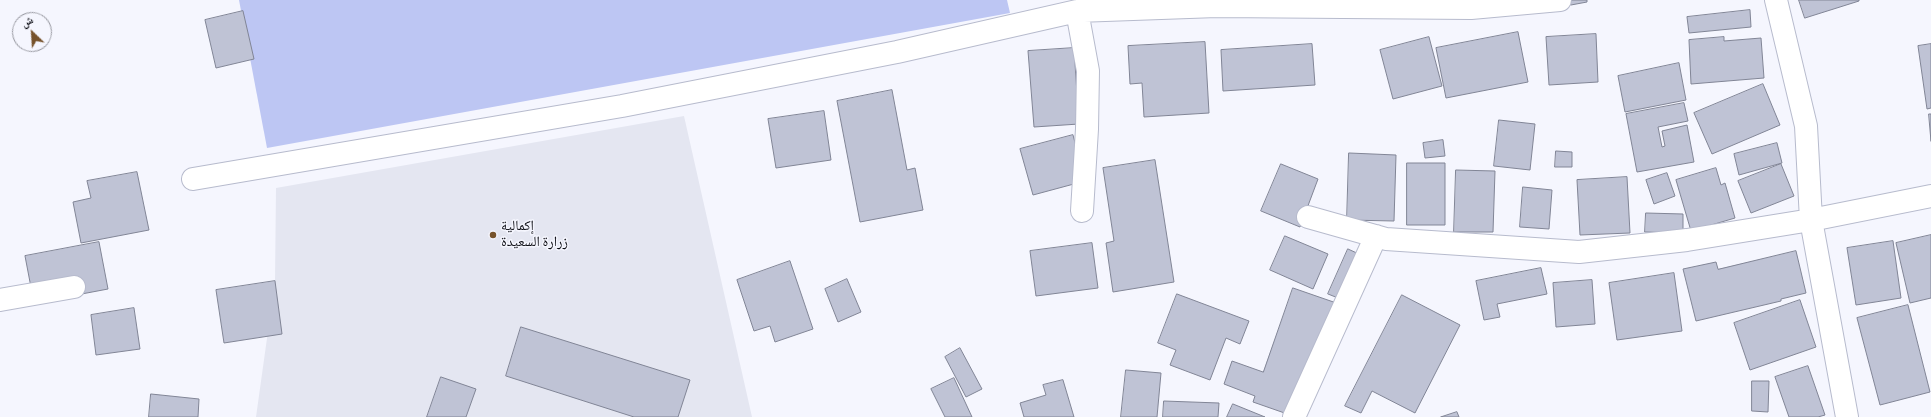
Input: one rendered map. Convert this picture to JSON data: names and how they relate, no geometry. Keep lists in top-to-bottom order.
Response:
{
  "places": ["إكمالية زرارة السعيدة"],
  "north": "top left"
}
